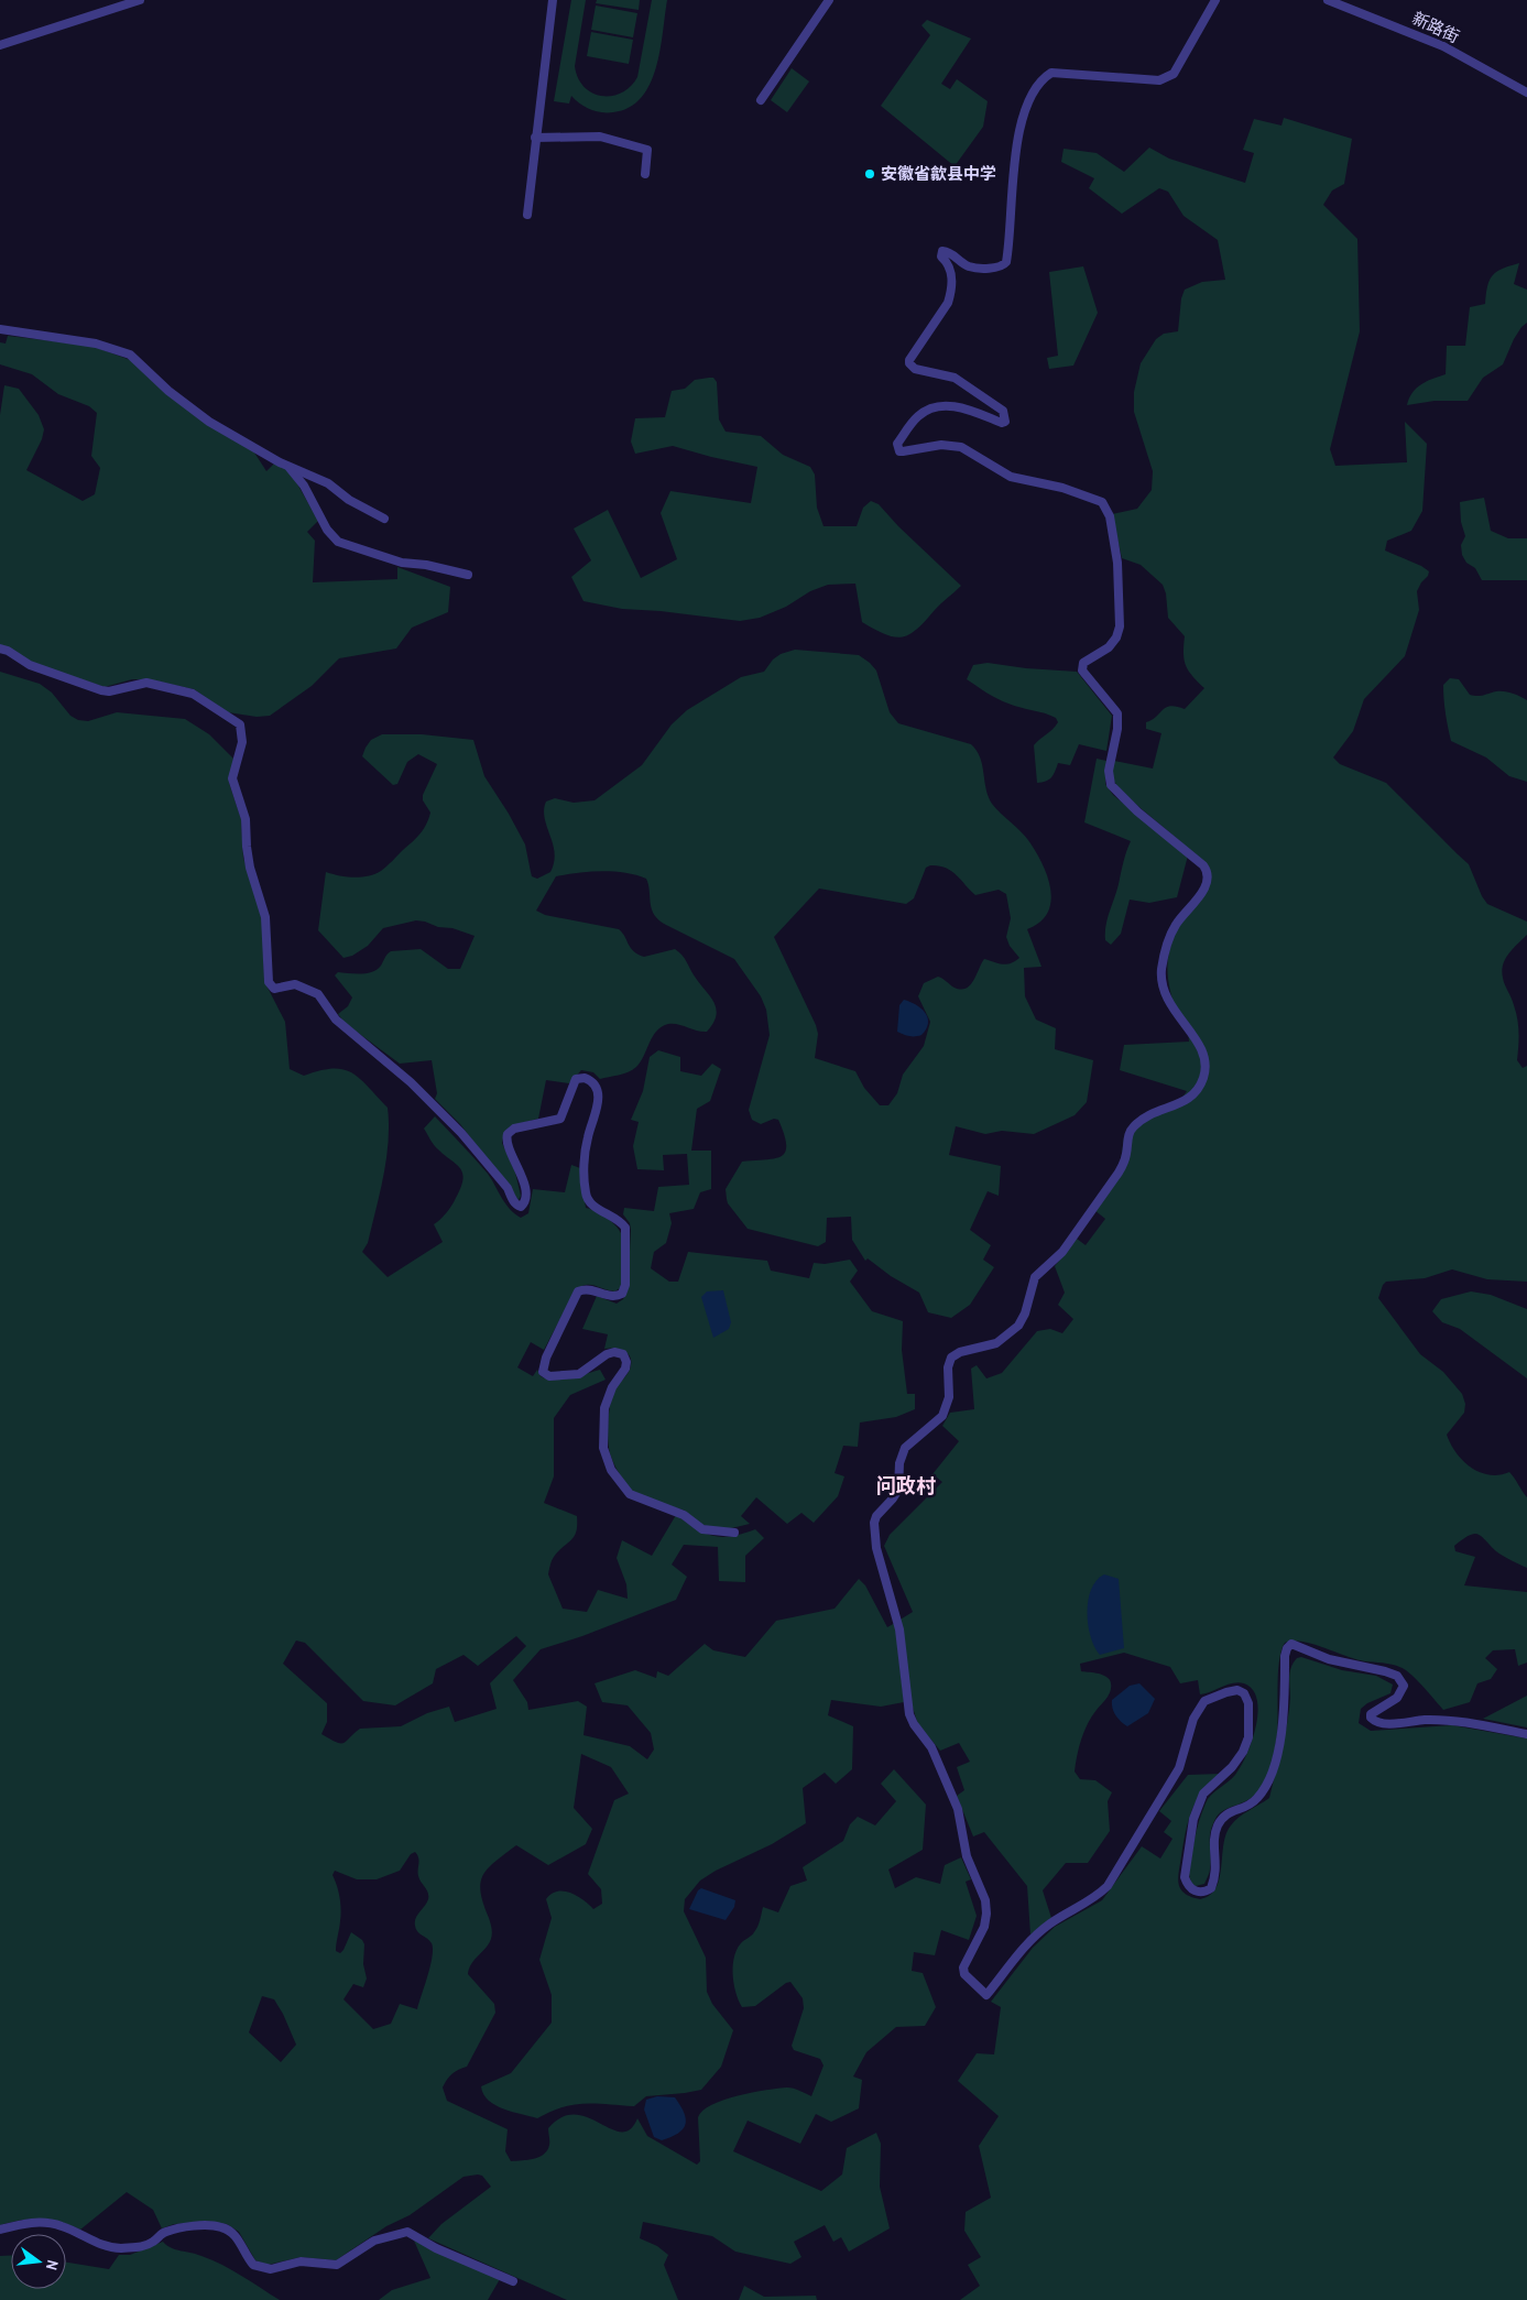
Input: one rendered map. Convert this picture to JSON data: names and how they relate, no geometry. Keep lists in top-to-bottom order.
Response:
{
  "streets": {
    "street": ["新路街"]
  },
  "districts": ["问政村"],
  "places": ["安徽省歙县中学"],
  "north": "right"
}
